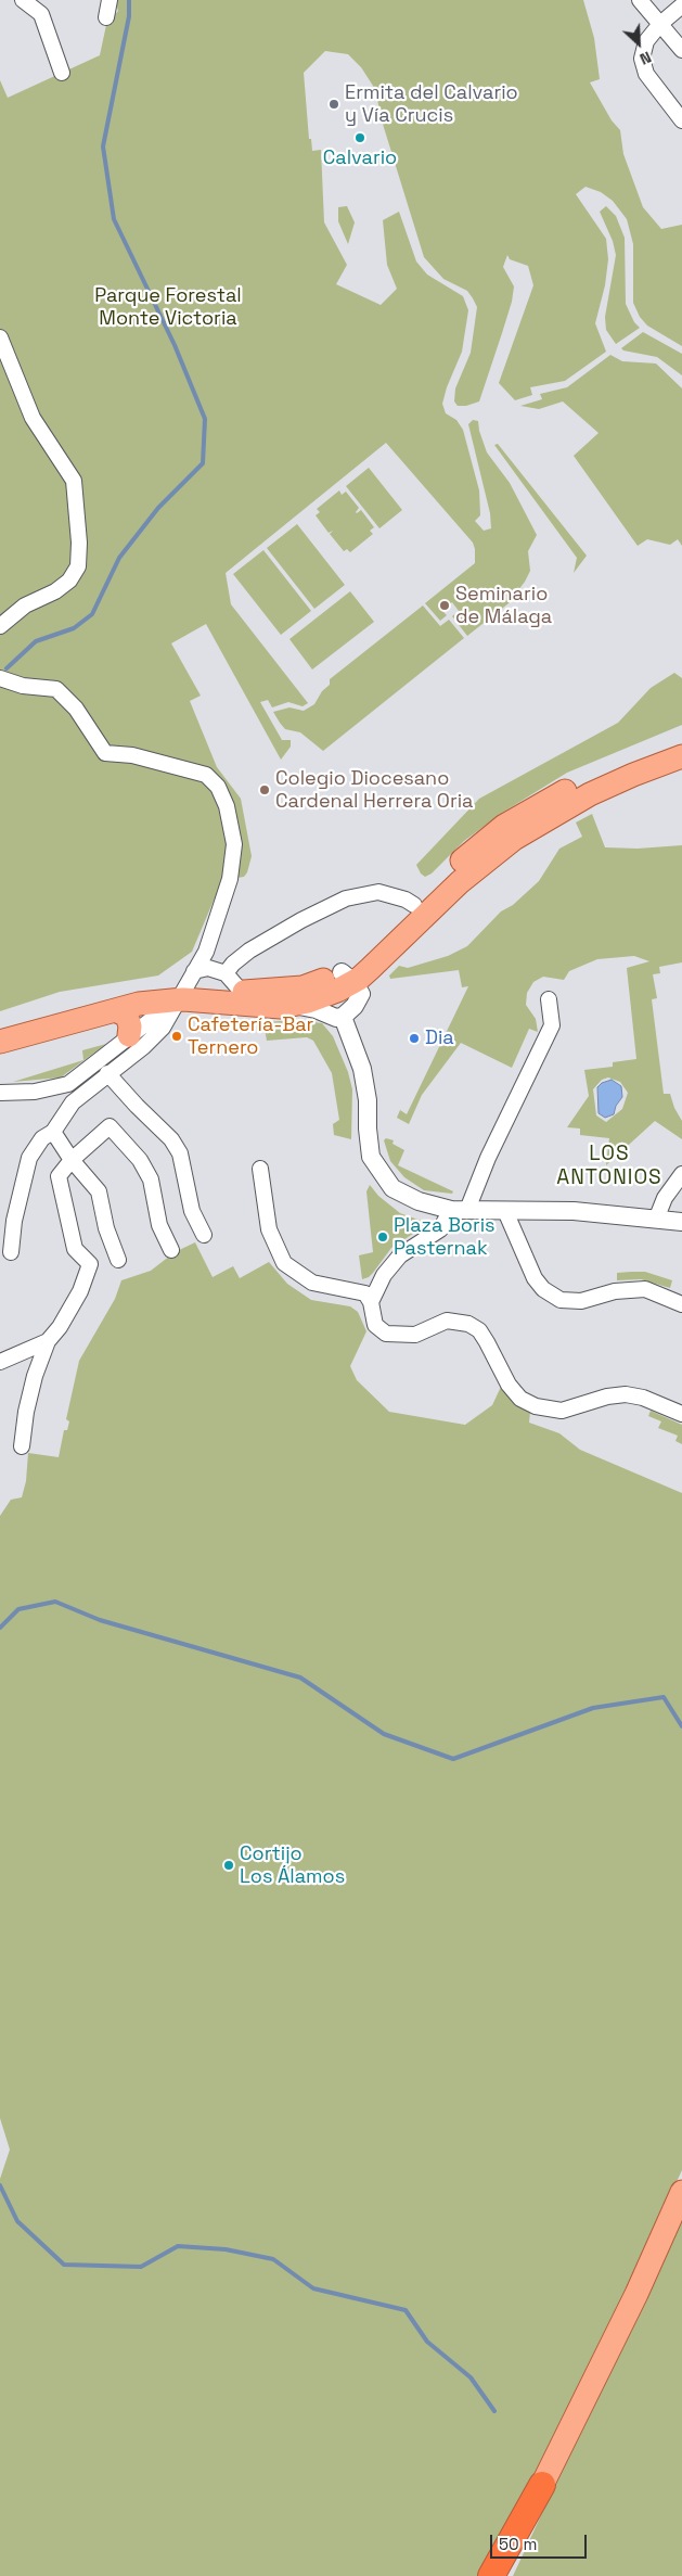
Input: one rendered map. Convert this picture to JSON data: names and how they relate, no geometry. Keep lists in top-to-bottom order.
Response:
{
  "districts": ["LOS ANTONIOS"],
  "parks": ["Parque Forestal Monte Victoria"],
  "places": [
    "Ermita del Calvario y Vía Crucis",
    "Calvario",
    "Seminario de Málaga",
    "Colegio Diocesano Cardenal Herrera Oria",
    "Cafetería-Bar Ternero",
    "Dia",
    "Plaza Boris Pasternak",
    "Cortijo Los Álamos"
  ],
  "scale_bar": "50 m",
  "north": "bottom right"
}
